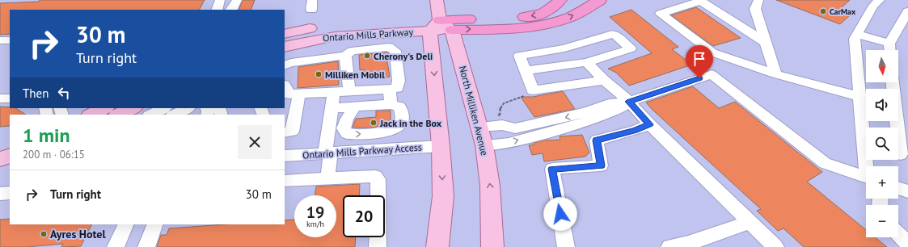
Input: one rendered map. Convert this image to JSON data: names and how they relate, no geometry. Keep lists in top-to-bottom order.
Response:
{
  "streets": {
    "main road": ["Ontario Mills Parkway", "North Milliken Avenue"],
    "street": ["Ontario Mills Parkway Access"]
  },
  "crossings": [
    ["Ontario Mills Parkway", "North Milliken Avenue"]
  ],
  "places": [
    "CarMax",
    "Cherony's Deli",
    "Milliken Mobil",
    "Jack in the Box",
    "Ayres Hotel"
  ],
  "north": "bottom",
  "page": {
    "turn": ["30 m", "Turn right"],
    "map_buttons": ["+", "−"],
    "then": "Then",
    "heading": ["1 min", "200 m · 06:15"],
    "list": [
      {
        "name": "Turn right",
        "value": "30 m"
      }
    ],
    "speed": "19 km/h",
    "limit": "20"
  }
}
